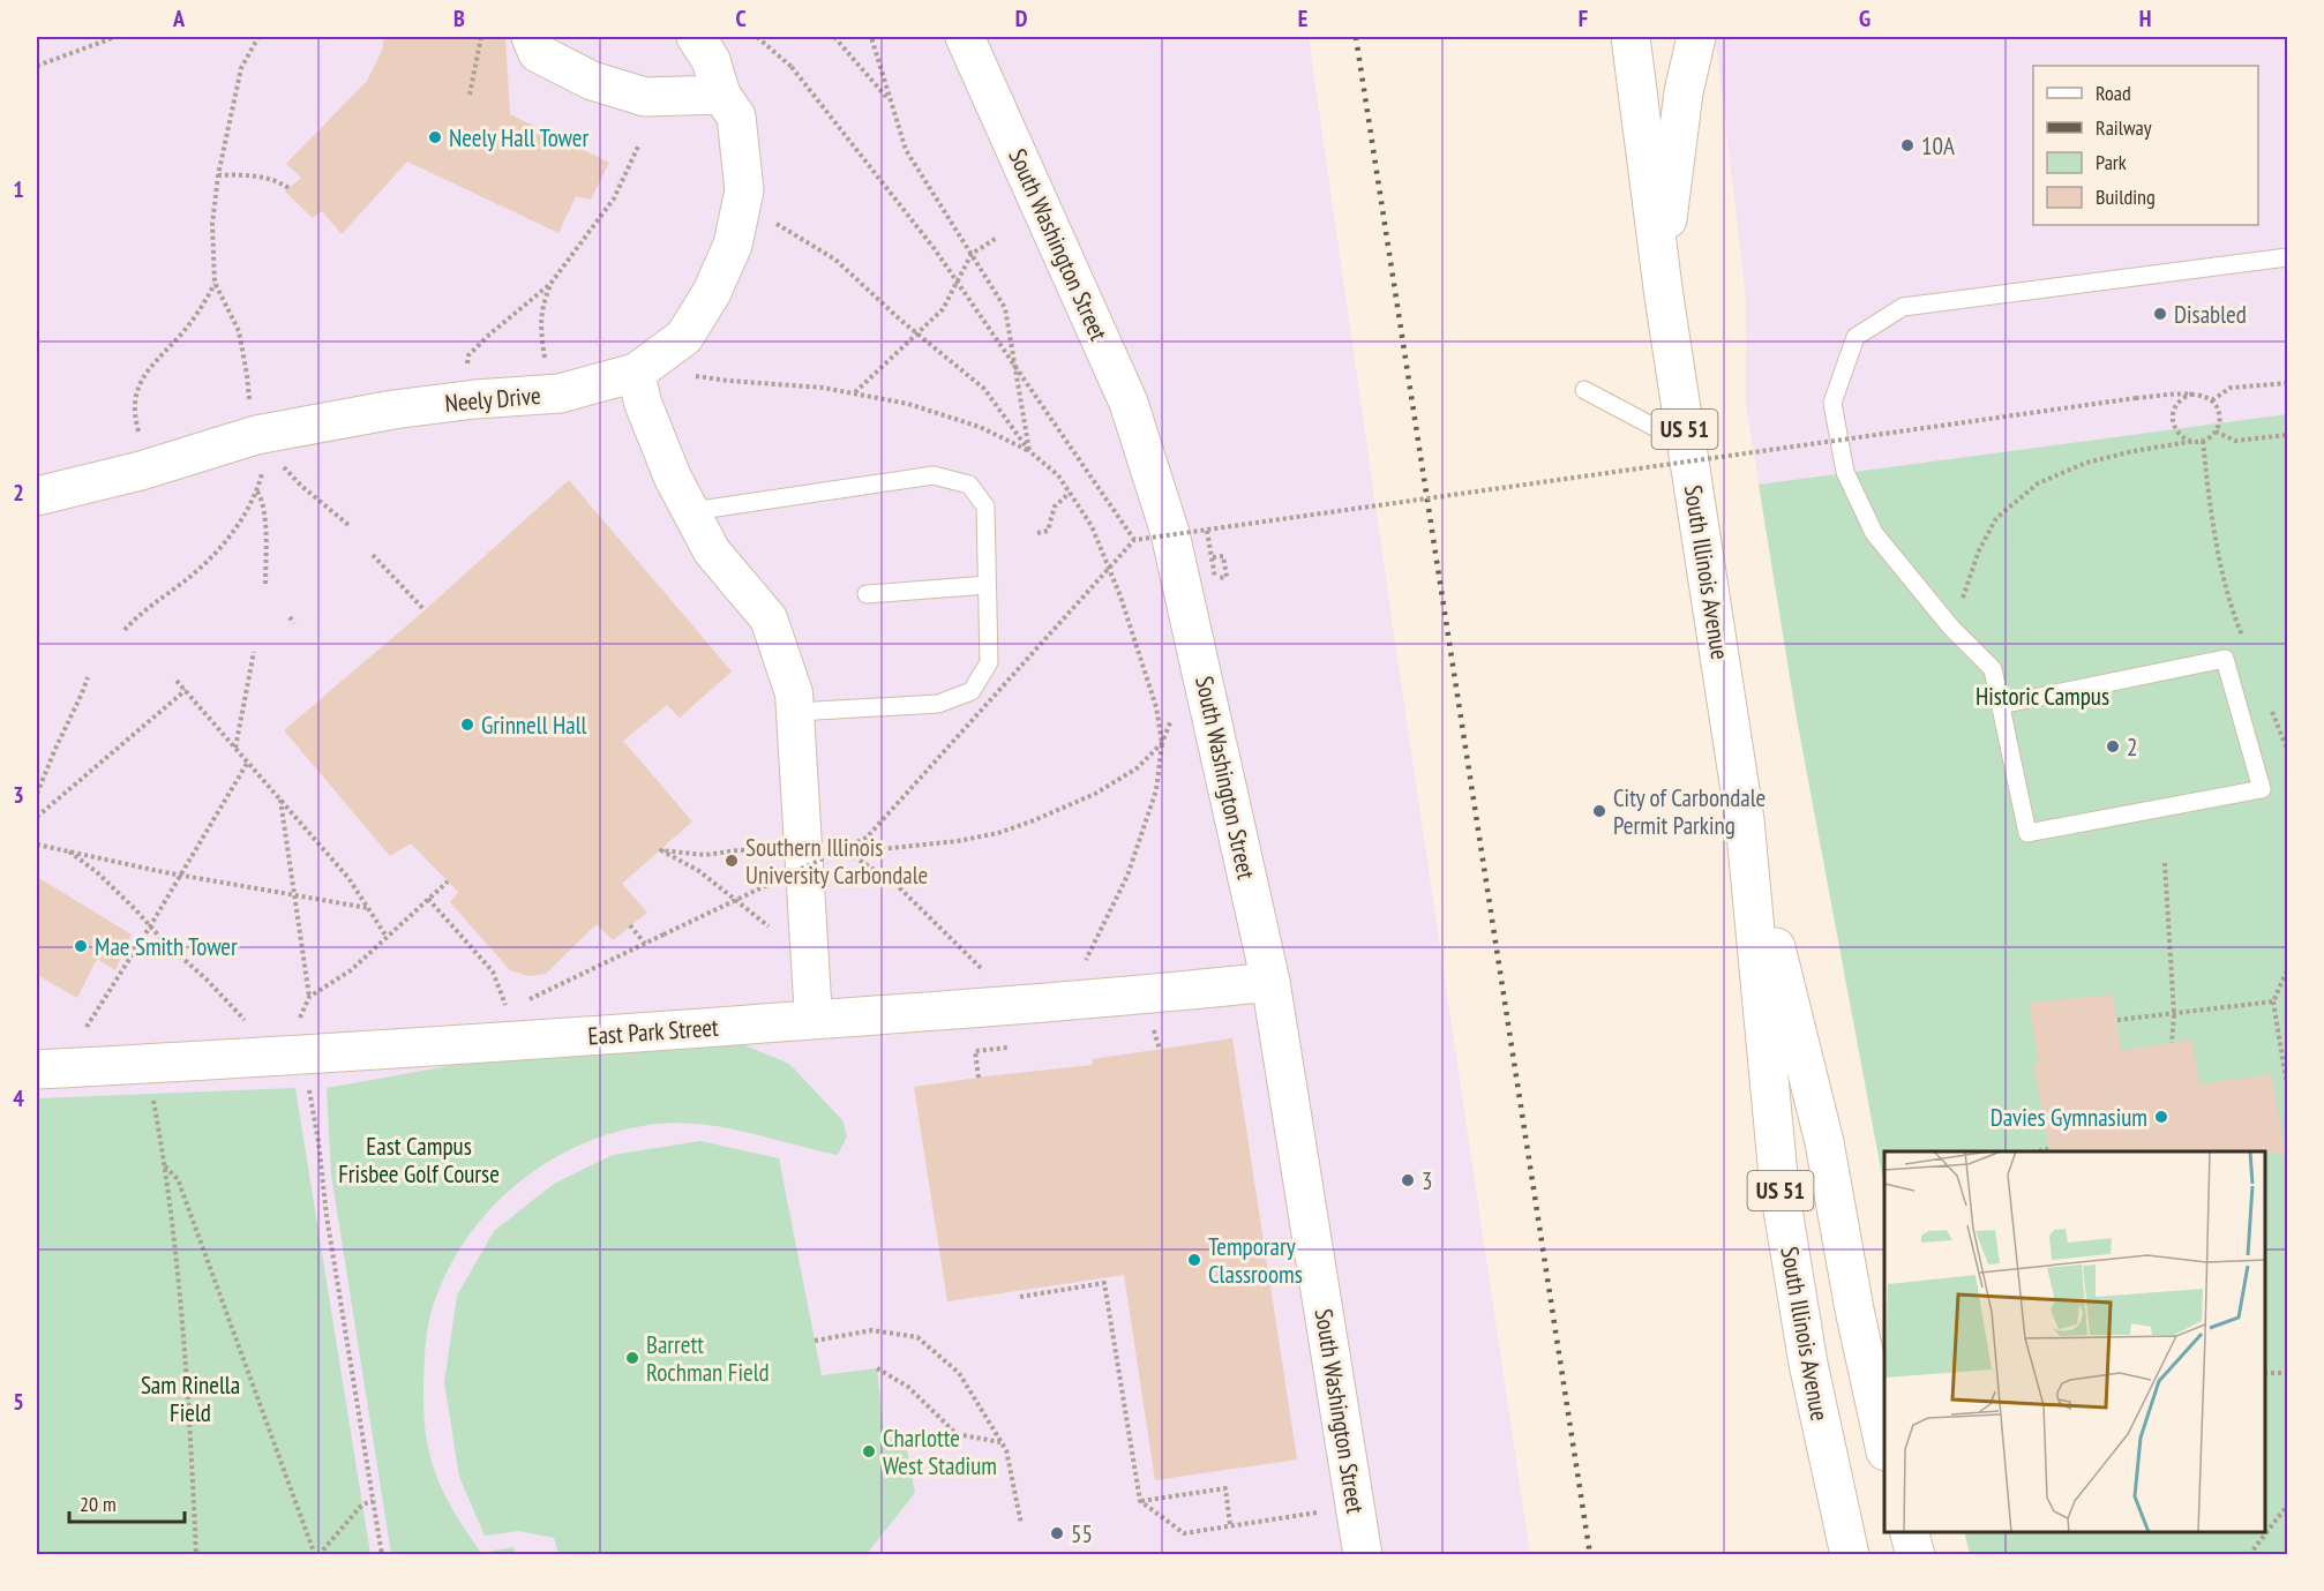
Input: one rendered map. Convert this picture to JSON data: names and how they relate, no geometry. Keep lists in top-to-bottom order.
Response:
{
  "streets": {
    "main road": [
      "South Washington Street",
      "Neely Drive",
      "US 51",
      "South Illinois Avenue",
      "East Park Street"
    ]
  },
  "crossings": [
    ["South Washington Street", "East Park Street"]
  ],
  "parks": ["Historic Campus", "East Campus Frisbee Golf Course", "Sam Rinella Field"],
  "places": [
    "Neely Hall Tower",
    "10A",
    "Disabled",
    "Grinnell Hall",
    "2",
    "City of Carbondale Permit Parking",
    "Southern Illinois University Carbondale",
    "Mae Smith Tower",
    "Davies Gymnasium",
    "3",
    "Temporary Classrooms",
    "Barrett Rochman Field",
    "Charlotte West Stadium",
    "55"
  ],
  "legend": [
    "Road",
    "Railway",
    "Park",
    "Building"
  ],
  "scale_bar": "20 m",
  "grid": {
    "columns": [
      "A",
      "B",
      "C",
      "D",
      "E",
      "F",
      "G",
      "H"
    ],
    "rows": [
      "1",
      "2",
      "3",
      "4",
      "5"
    ]
  }
}
